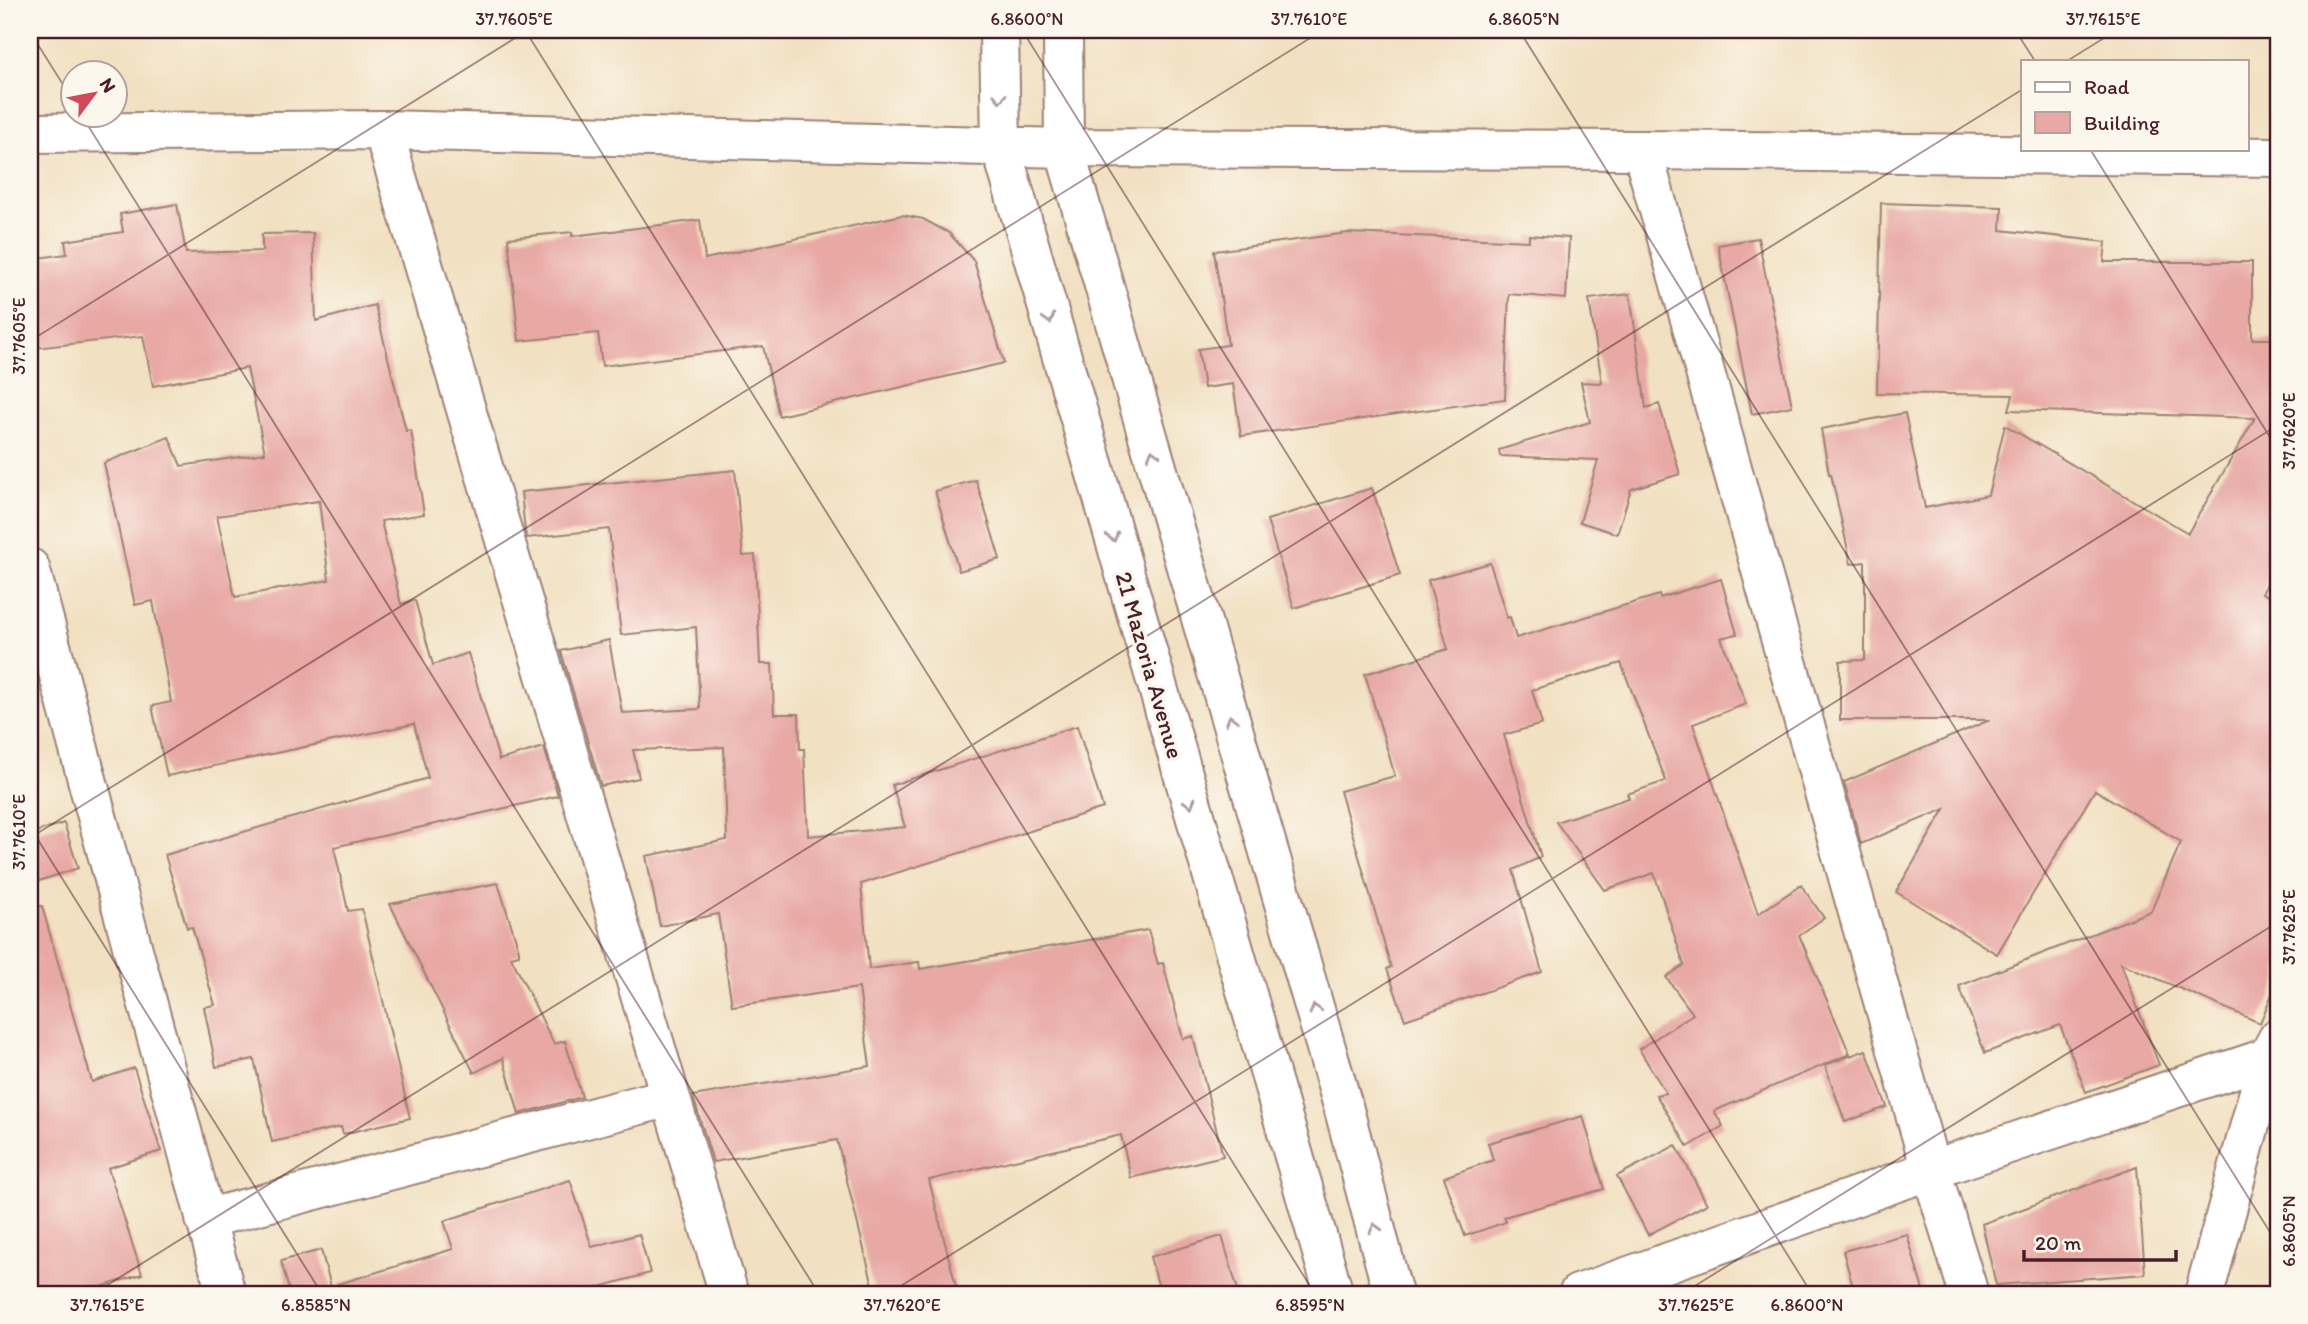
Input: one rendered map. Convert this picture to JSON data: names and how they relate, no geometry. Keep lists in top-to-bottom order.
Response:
{
  "streets": {
    "main road": ["21 Mazoria Avenue"]
  },
  "legend": ["Road", "Building"],
  "scale_bar": "20 m",
  "north": "top right",
  "coordinates": [
    "37.7605°E",
    "6.8600°N",
    "37.7610°E",
    "6.8605°N",
    "37.7615°E",
    "37.7620°E",
    "37.7625°E",
    "6.8585°N",
    "6.8595°N"
  ]
}
